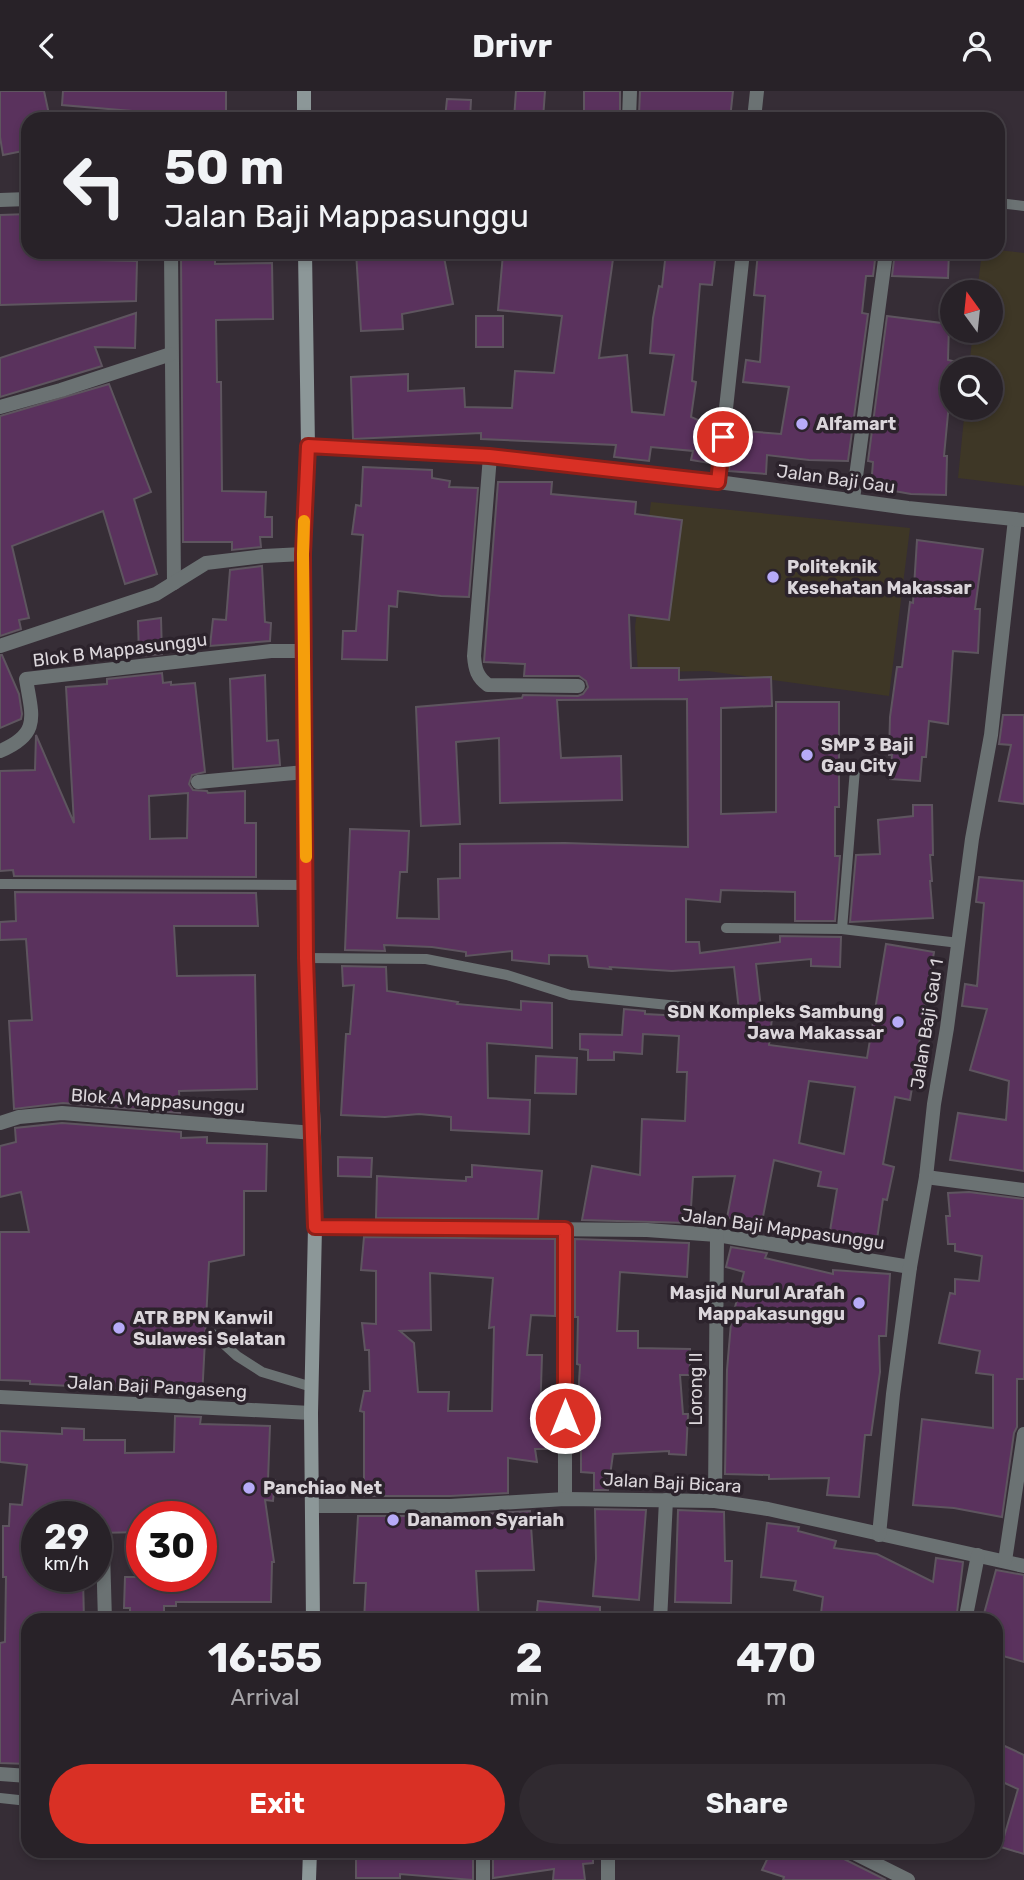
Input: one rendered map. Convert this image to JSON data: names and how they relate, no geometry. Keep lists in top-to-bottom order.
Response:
{
  "streets": {
    "street": [
      "Jalan Baji Gau",
      "Blok B Mappasunggu",
      "Jalan Baji Gau 1",
      "Blok A Mappasunggu",
      "Jalan Baji Mappasunggu",
      "Jalan Baji Pangaseng",
      "Lorong II",
      "Jalan Baji Bicara"
    ]
  },
  "crossings": [
    ["Jalan Baji Gau", "Jalan Baji Gau 1"],
    ["Jalan Baji Gau 1", "Jalan Baji Mappasunggu"],
    ["Jalan Baji Gau 1", "Jalan Baji Bicara"],
    ["Jalan Baji Mappasunggu", "Lorong II"],
    ["Lorong II", "Jalan Baji Bicara"]
  ],
  "places": [
    "Alfamart",
    "Politeknik Kesehatan Makassar",
    "SMP 3 Baji Gau City",
    "SDN Kompleks Sambung Jawa Makassar",
    "Masjid Nurul Arafah Mappakasunggu",
    "ATR BPN Kanwil Sulawesi Selatan",
    "Panchiao Net",
    "Danamon Syariah"
  ],
  "north": "top",
  "page": {
    "header": "Drivr",
    "turn": ["50 m", "Jalan Baji Mappasunggu"],
    "speed": "29 km/h",
    "limit": "30",
    "eta": [
      "16:55",
      "Arrival",
      "2",
      "min",
      "470",
      "m"
    ],
    "buttons": ["Exit", "Share"]
  }
}
